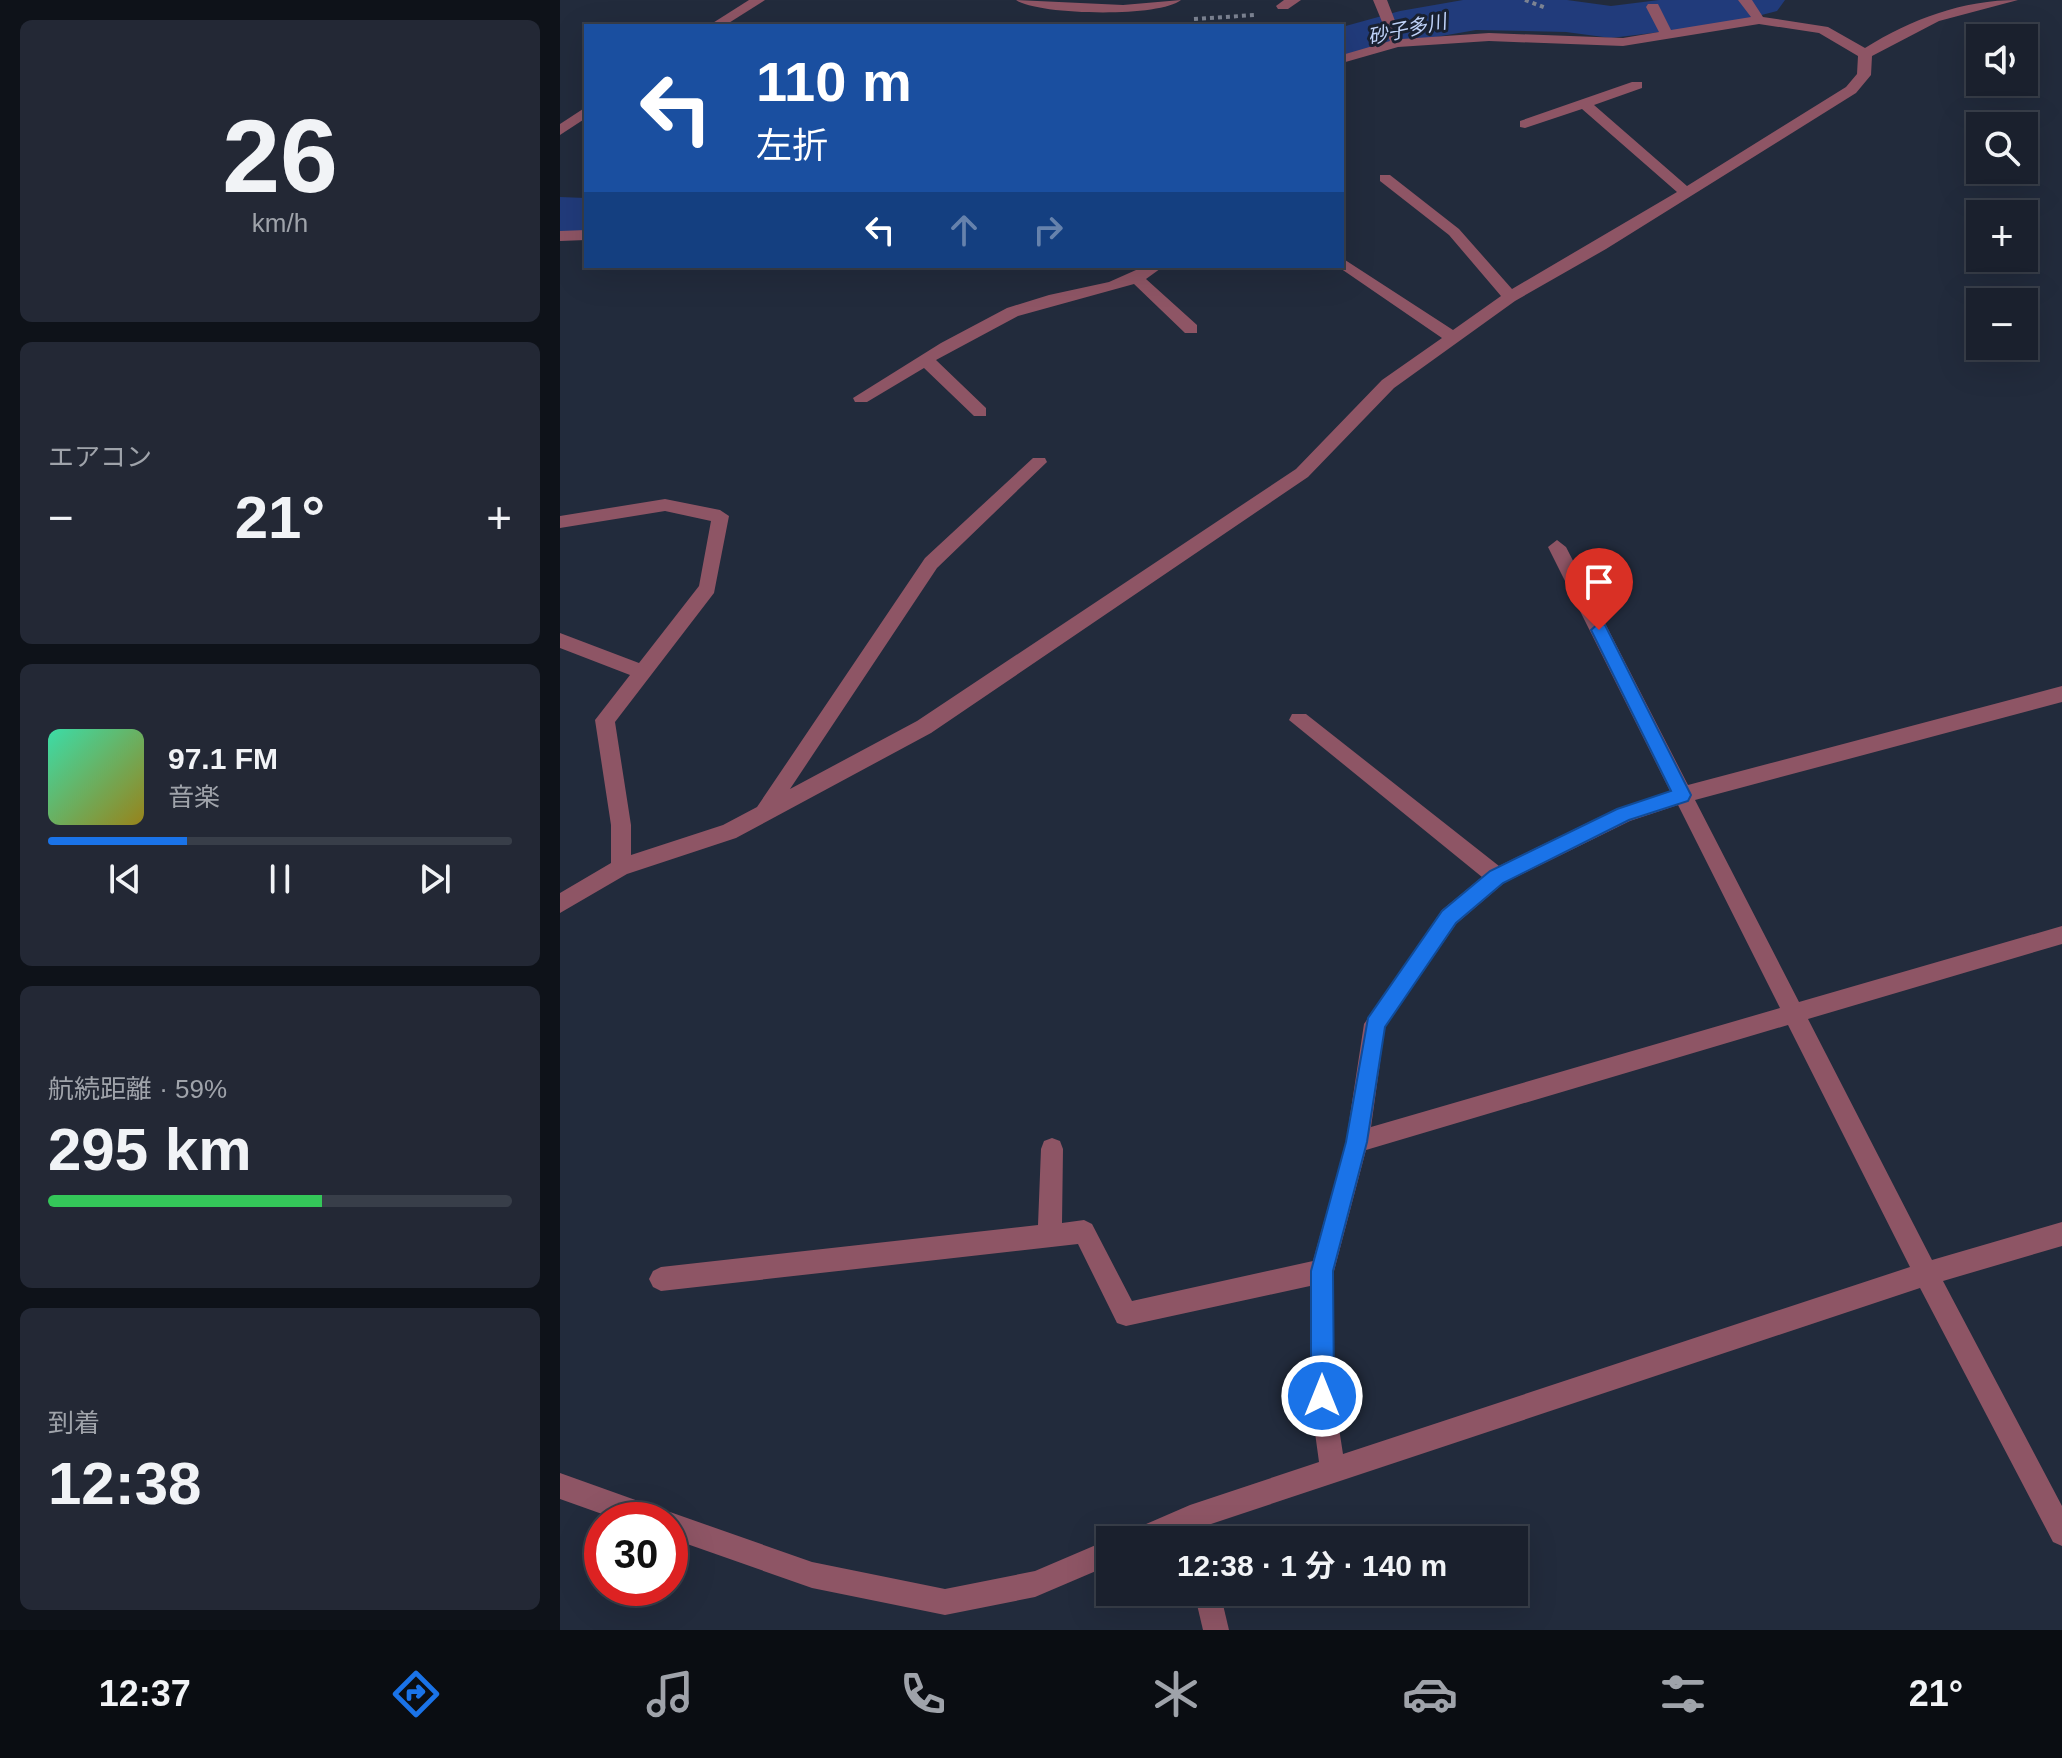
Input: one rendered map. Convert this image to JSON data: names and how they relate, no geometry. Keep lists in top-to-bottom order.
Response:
{
  "water": ["砂子多川"],
  "page": {
    "tile": [
      ["26", "km/h"],
      "エアコン",
      ["航続距離 · 59%", "295 km"],
      ["到着", "12:38"]
    ],
    "map_buttons": ["+", "−"],
    "turn": ["110 m", "左折"],
    "heat": ["−", "21°", "+"],
    "song": ["97.1 FM", "音楽"],
    "limit": "30",
    "trip": "12:38 · 1 分 · 140 m",
    "tabs": ["12:37", "21°"]
  }
}
